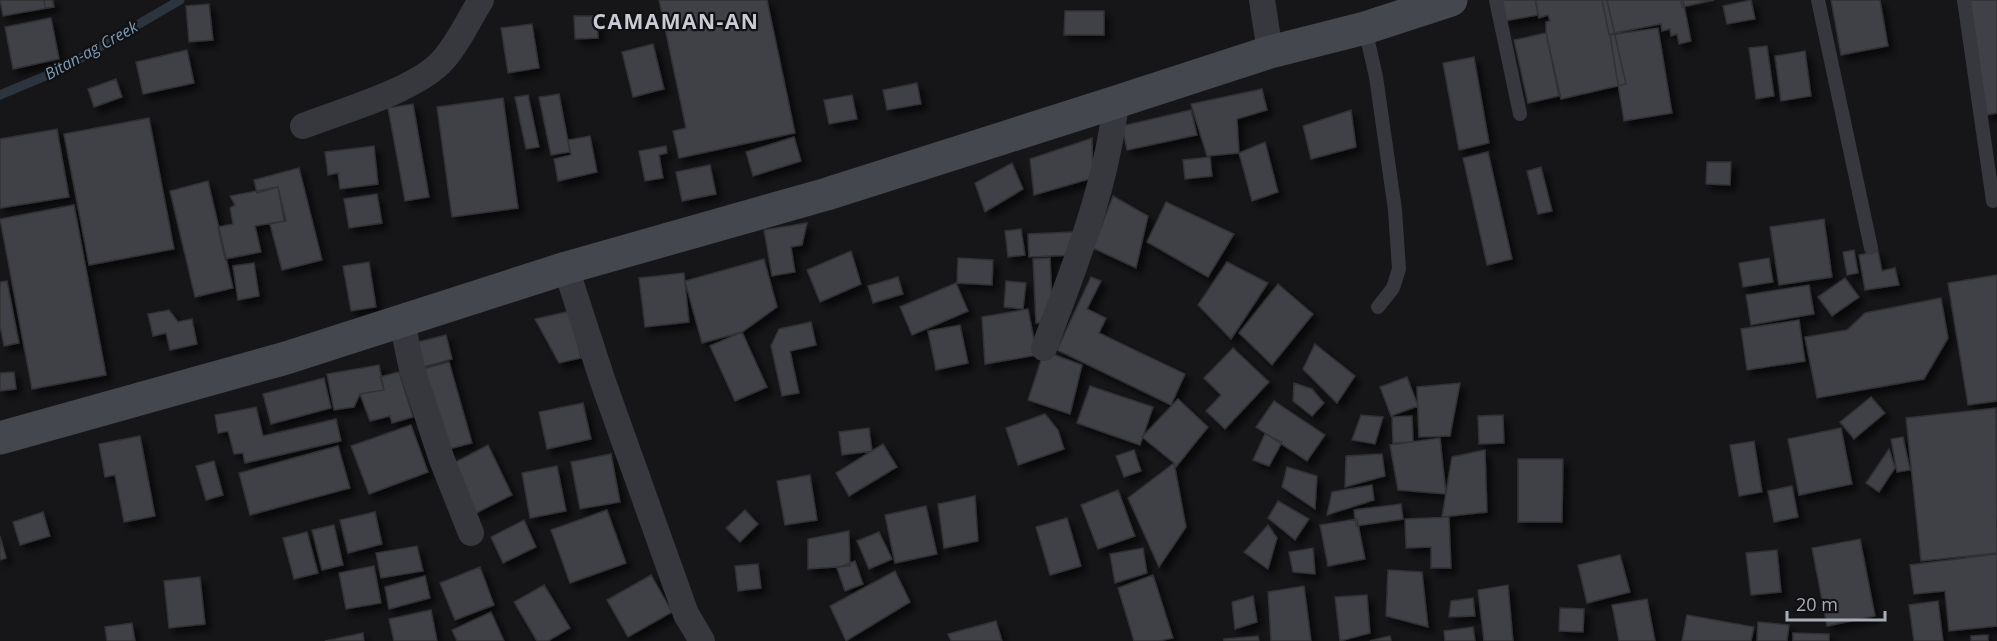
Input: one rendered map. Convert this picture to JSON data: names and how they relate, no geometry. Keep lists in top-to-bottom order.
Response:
{
  "districts": ["CAMAMAN-AN"],
  "water": ["Bitan-ag Creek"],
  "scale_bar": "20 m"
}
